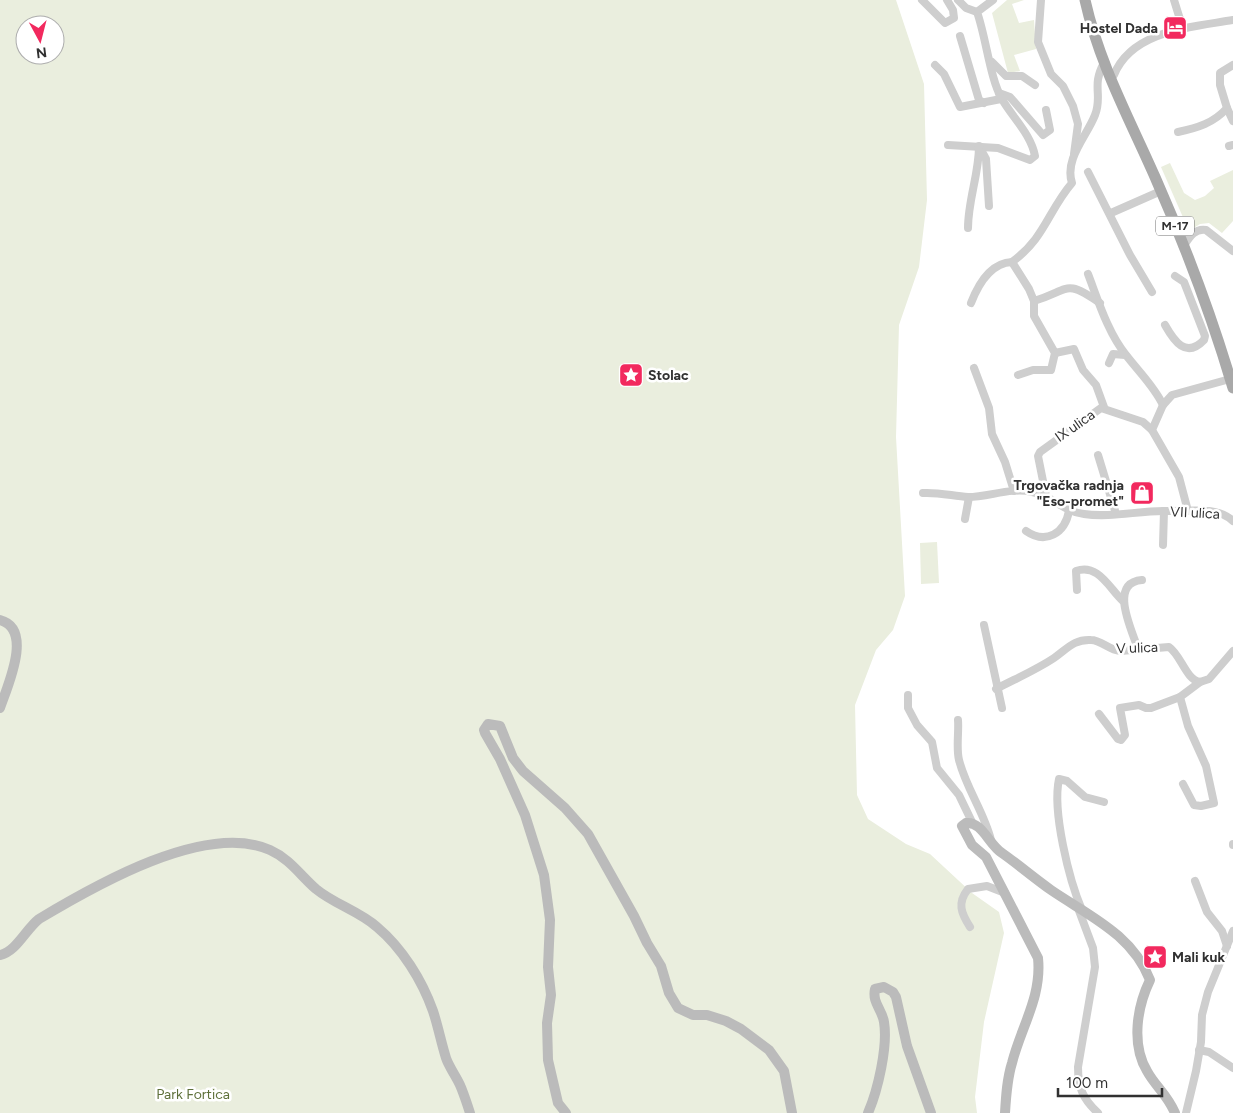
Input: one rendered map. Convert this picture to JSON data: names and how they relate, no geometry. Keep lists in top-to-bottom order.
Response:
{
  "streets": {
    "main road": ["M-17"],
    "street": ["IX ulica", "VII ulica", "V ulica"]
  },
  "crossings": [
    ["IX ulica", "VII ulica"]
  ],
  "parks": ["Park Fortica"],
  "places": {
    "hotel": ["Hostel Dada"],
    "place": ["Stolac", "Mali kuk"],
    "shop": ["Trgovačka radnja \"Eso-promet\""]
  },
  "scale_bar": "100 m",
  "north": "bottom"
}
